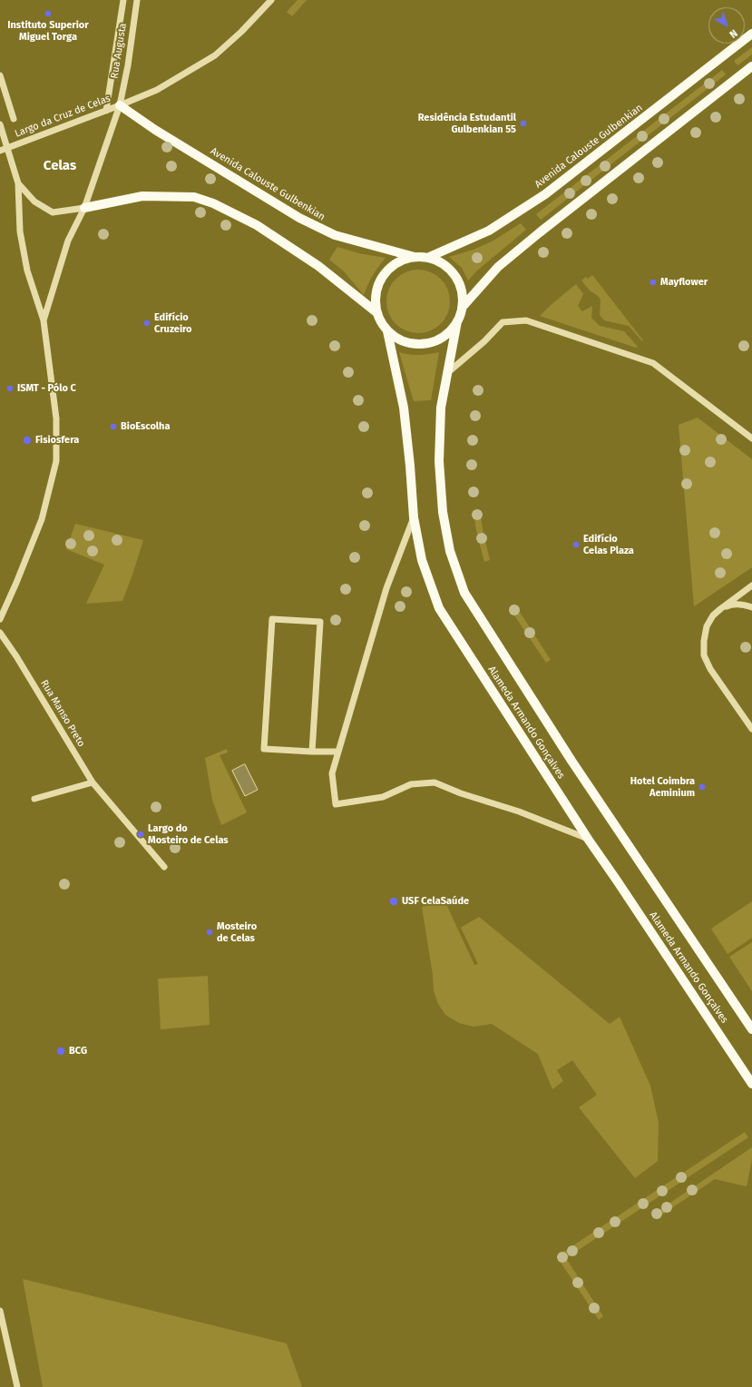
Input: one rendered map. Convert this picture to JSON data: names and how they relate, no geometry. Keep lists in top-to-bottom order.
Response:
{
  "streets": {
    "main road": ["Avenida Calouste Gulbenkian", "Alameda Armando Gonçalves"],
    "street": ["Rua Augusta", "Largo da Cruz de Celas", "Rua Manso Preto"]
  },
  "crossings": [
    ["Rua Augusta", "Largo da Cruz de Celas"],
    ["Rua Augusta", "Avenida Calouste Gulbenkian"],
    ["Largo da Cruz de Celas", "Avenida Calouste Gulbenkian"],
    ["Avenida Calouste Gulbenkian", "Alameda Armando Gonçalves"]
  ],
  "districts": ["Celas"],
  "places": [
    "Instituto Superior Miguel Torga",
    "Residência Estudantil Gulbenkian 55",
    "Mayflower",
    "Edifício Cruzeiro",
    "ISMT - Pólo C",
    "BioEscolha",
    "Fisiosfera",
    "Edifício Celas Plaza",
    "Hotel Coimbra Aeminium",
    "Largo do Mosteiro de Celas",
    "USF CelaSaúde",
    "Mosteiro de Celas",
    "BCG"
  ],
  "north": "bottom right"
}
